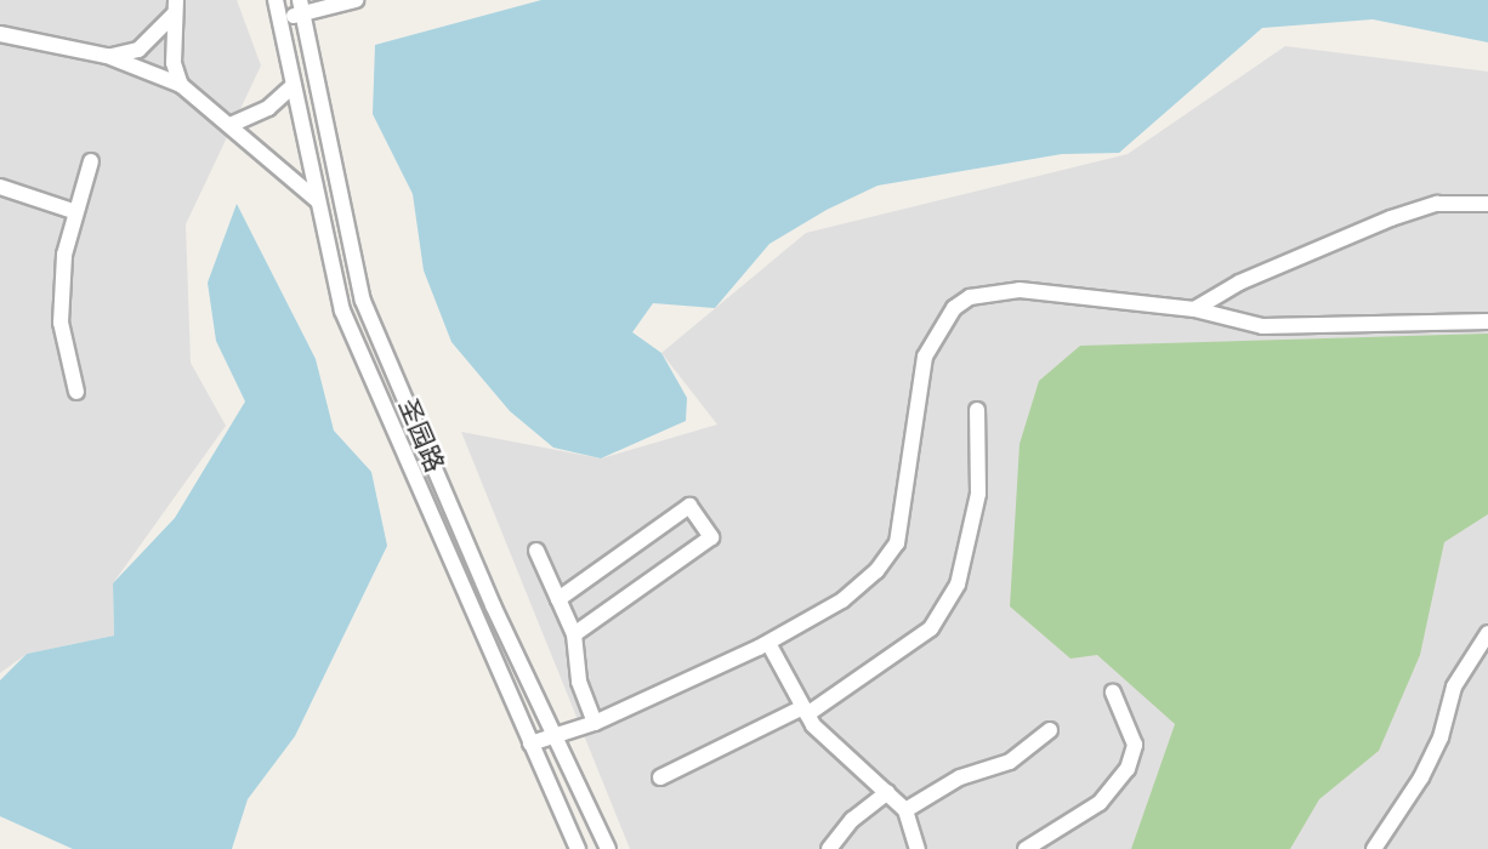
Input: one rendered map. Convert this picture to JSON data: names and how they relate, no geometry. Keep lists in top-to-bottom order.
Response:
{
  "streets": {
    "street": ["圣园路"]
  }
}
